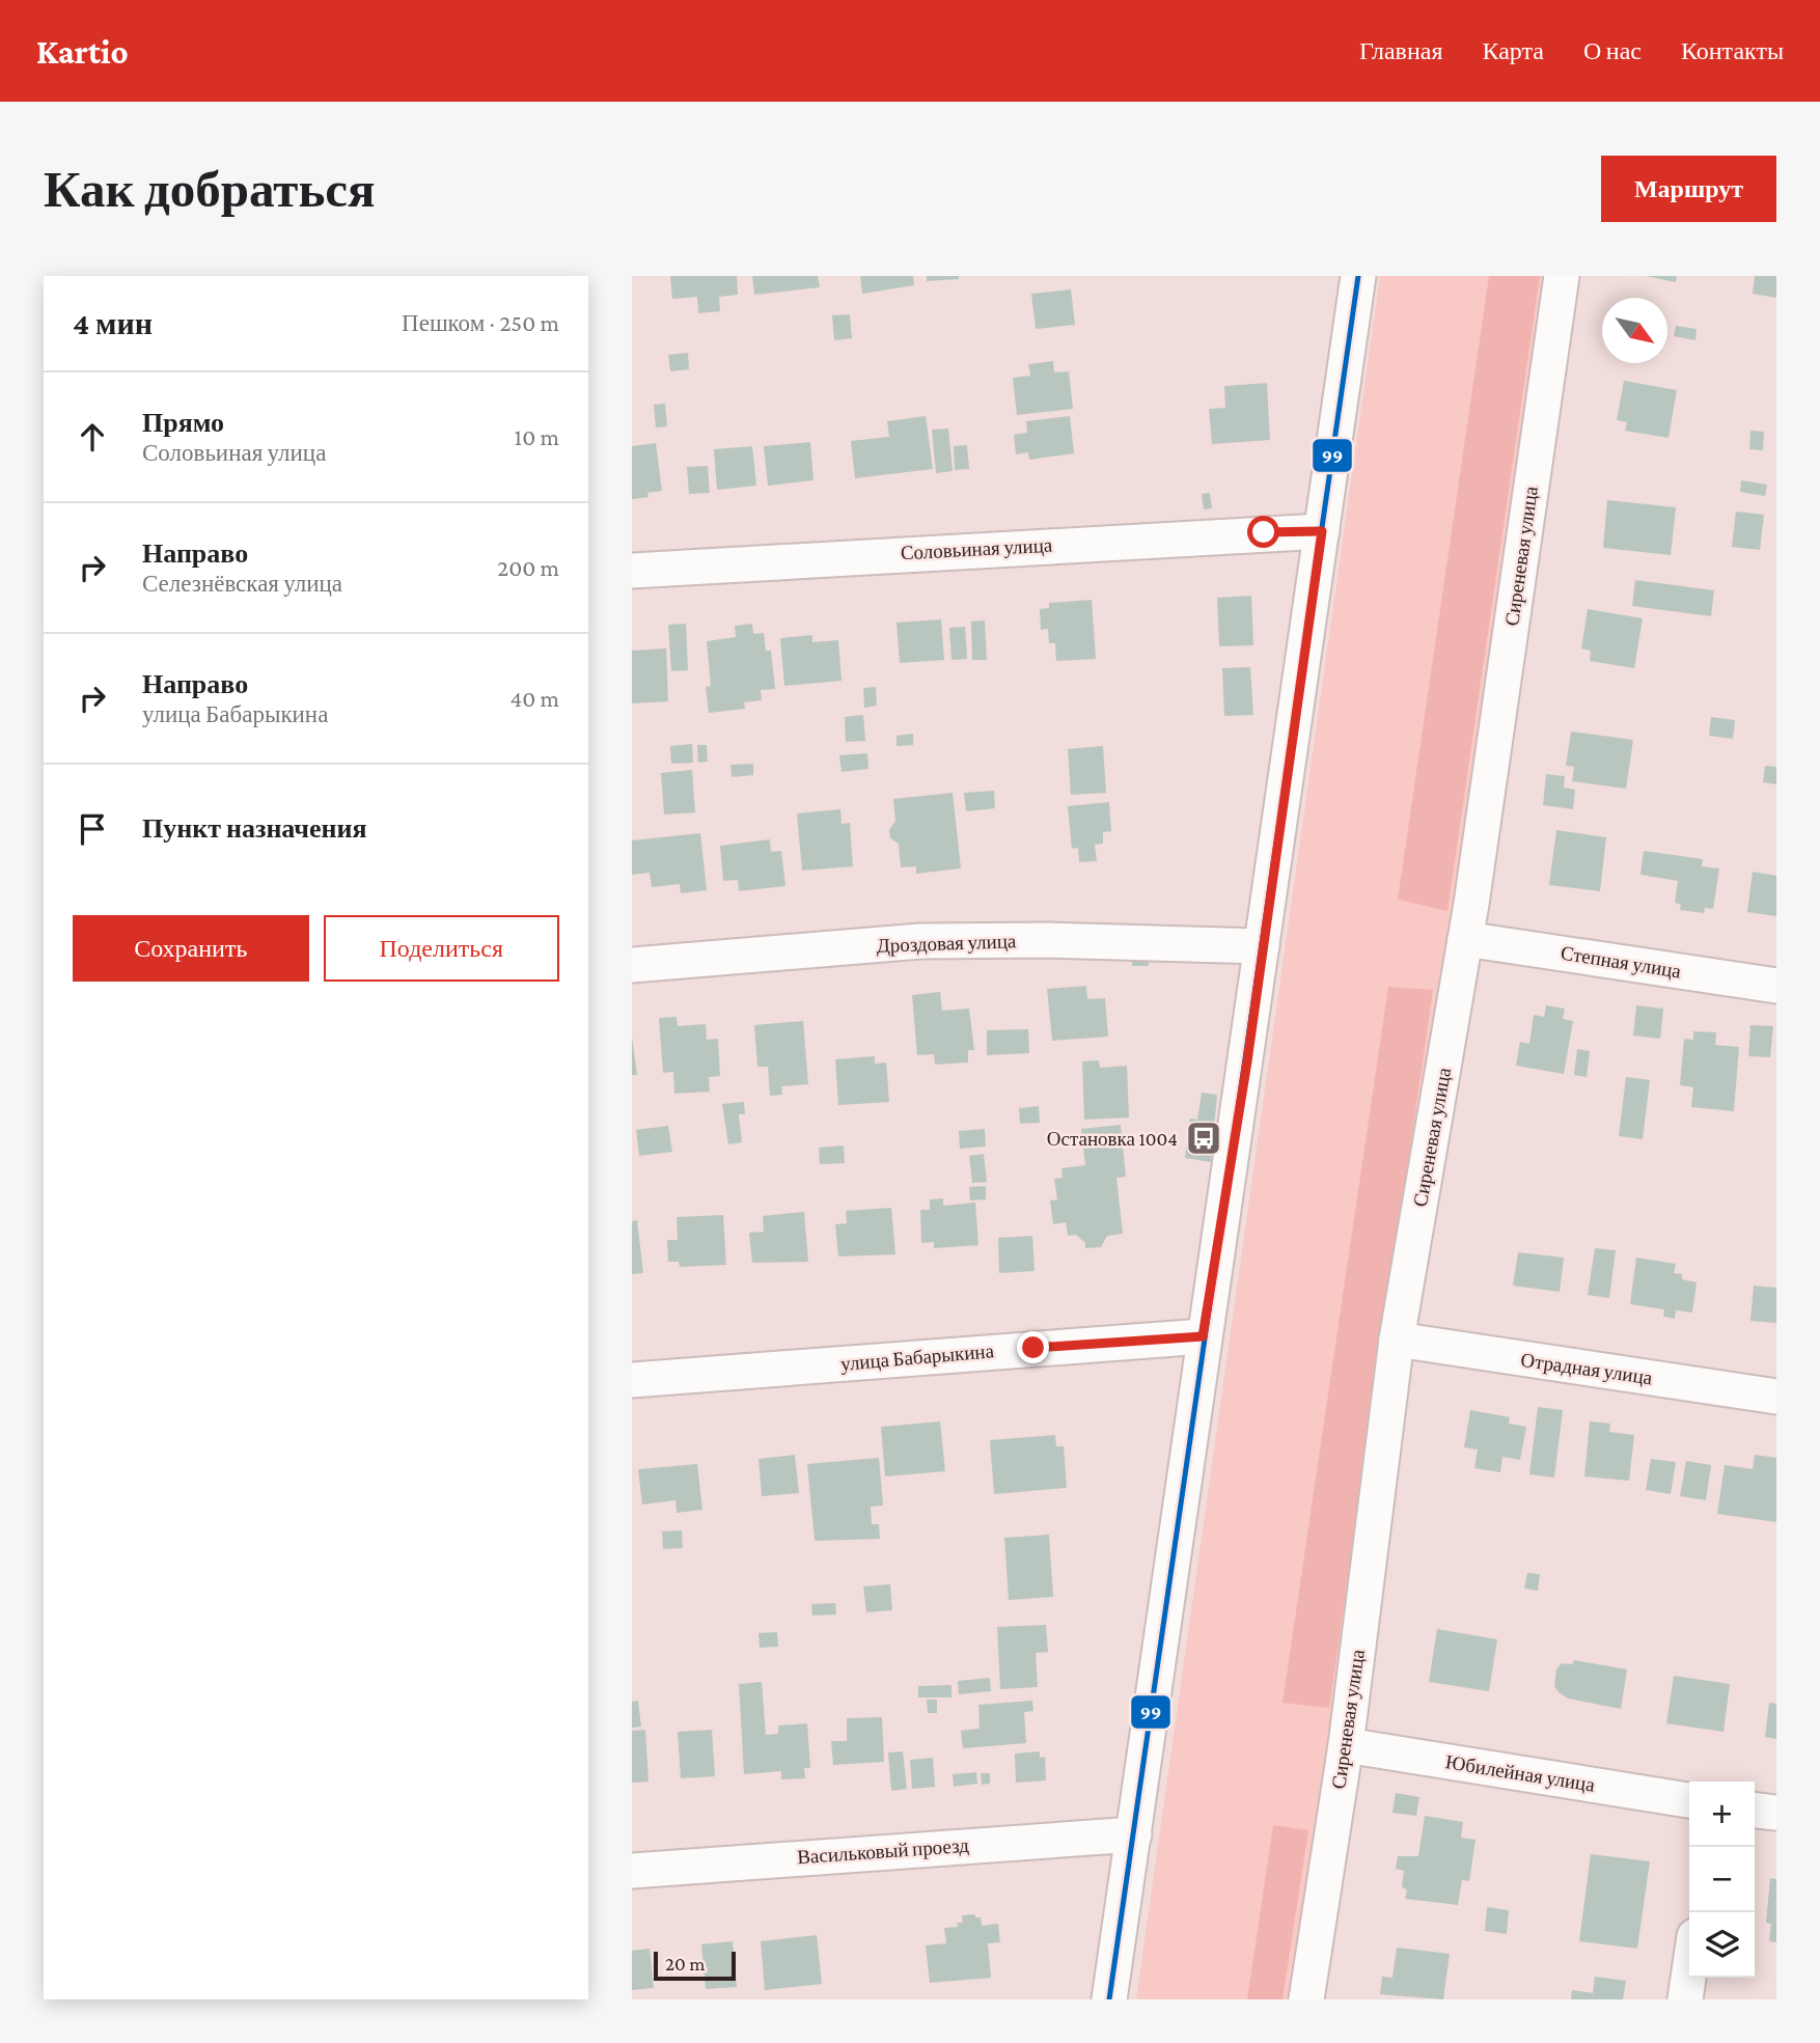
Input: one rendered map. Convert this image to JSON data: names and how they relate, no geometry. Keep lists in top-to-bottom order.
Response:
{
  "streets": {
    "street": [
      "Соловьиная улица",
      "Сиреневая улица",
      "Дроздовая улица",
      "Степная улица",
      "улица Бабарыкина",
      "Отрадная улица",
      "Юбилейная улица",
      "Васильковый проезд"
    ]
  },
  "crossings": [
    ["Сиреневая улица", "Степная улица"],
    ["Сиреневая улица", "Отрадная улица"],
    ["Сиреневая улица", "Юбилейная улица"]
  ],
  "places": {
    "bus stop": ["Остановка 1004"]
  },
  "lines": ["transit line 99"],
  "scale_bar": "20 m",
  "north": "bottom right",
  "page": {
    "header": "Kartio",
    "nav": [
      "Главная",
      "Карта",
      "О нас",
      "Контакты"
    ],
    "buttons": [
      "Маршрут",
      ["Сохранить", "Поделиться"]
    ],
    "title": "Как добраться",
    "heading": ["4 мин", "Пешком · 250 m"],
    "list": [
      ["Прямо", "Соловьиная улица", "10 m"],
      ["Направо", "Селезнёвская улица", "200 m"],
      ["Направо", "улица Бабарыкина", "40 m"],
      "Пункт назначения"
    ],
    "map_buttons": ["+", "−"],
    "scale": "20 m"
  }
}
